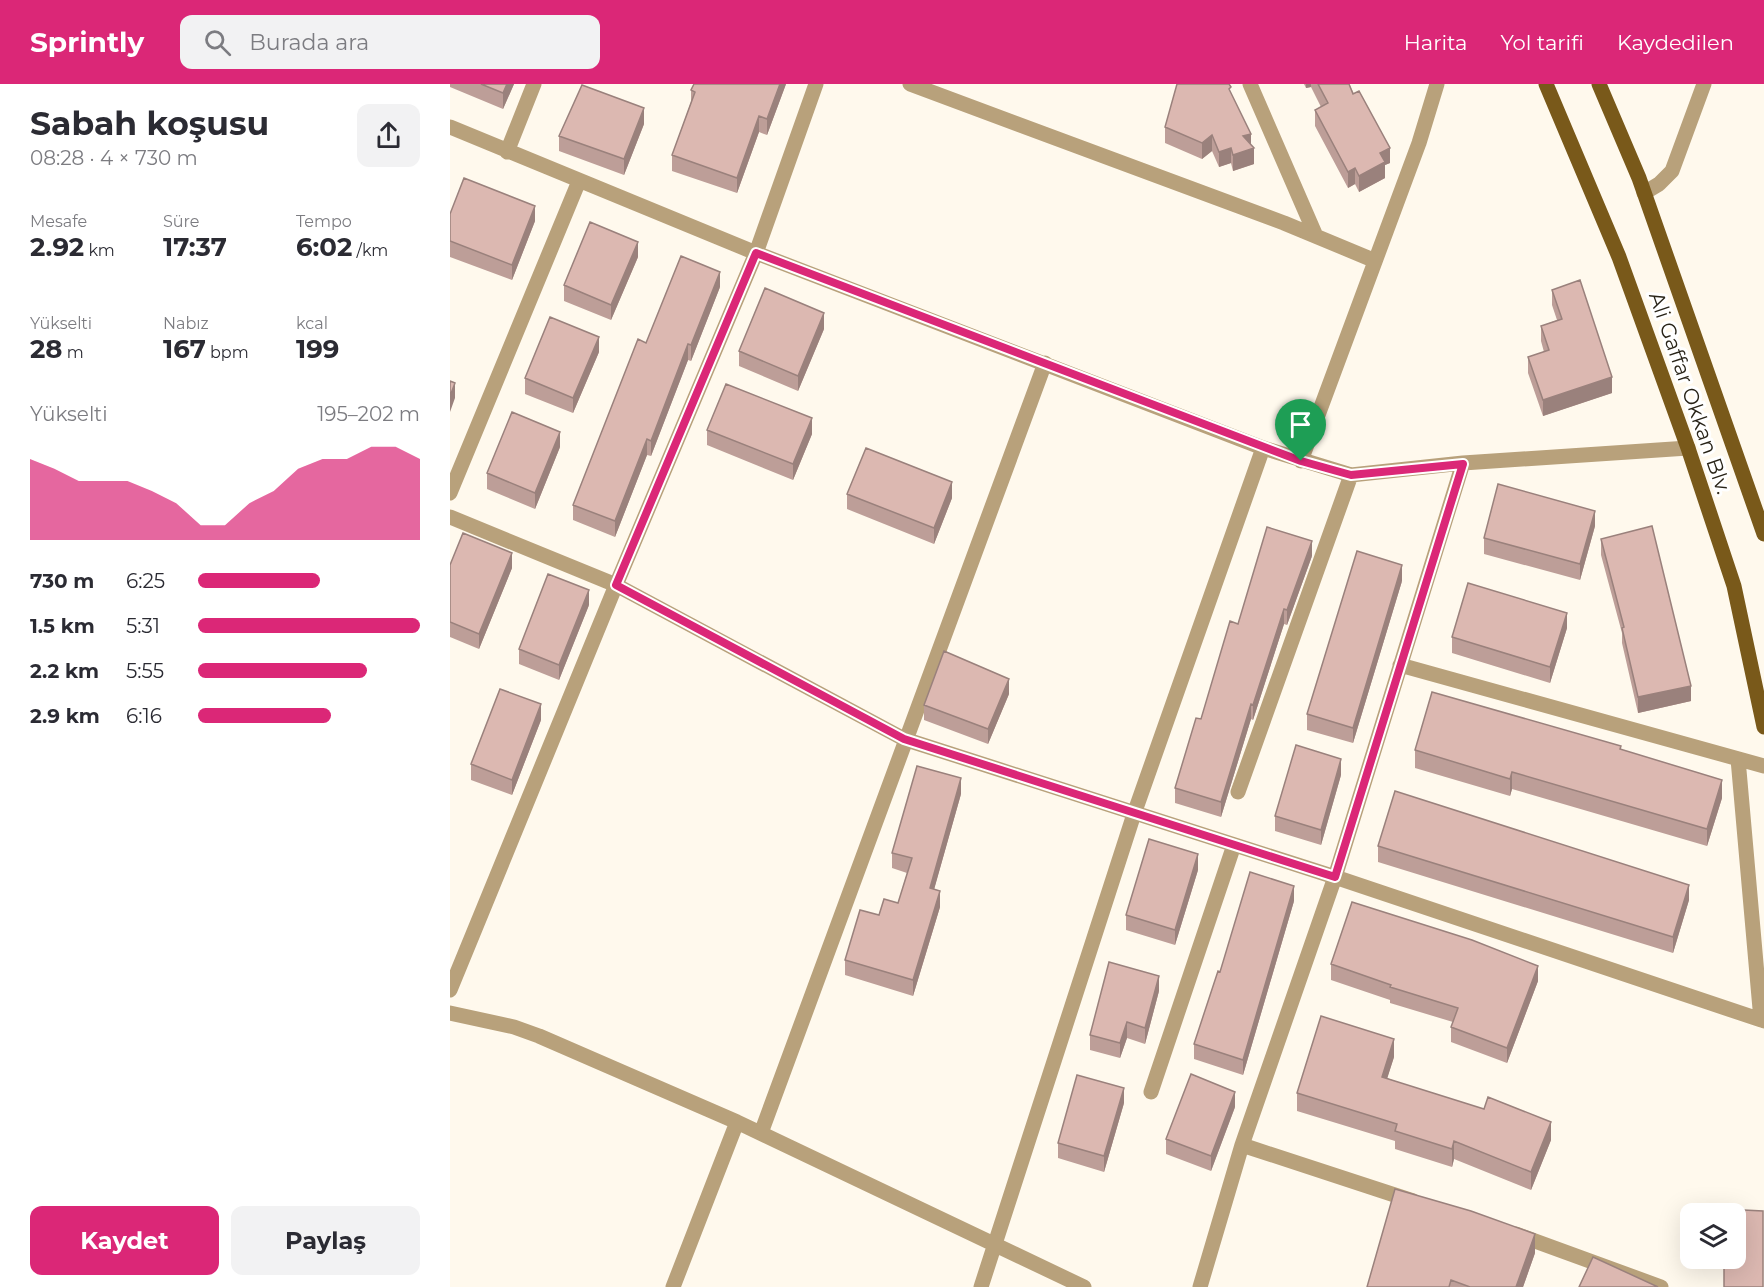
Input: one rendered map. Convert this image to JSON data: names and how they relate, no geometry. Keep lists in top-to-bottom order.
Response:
{
  "streets": {
    "main road": ["Ali Gaffar Okkan Blv."]
  },
  "page": {
    "header": "Sprintly",
    "search": "Burada ara",
    "nav": ["Harita", "Yol tarifi", "Kaydedilen"],
    "heading": ["Sabah koşusu", "08:28 · 4 × 730 m"],
    "stats": [
      ["Mesafe", "2.92 km"],
      ["Süre", "17:37"],
      ["Tempo", "6:02 /km"],
      ["Yükselti", "28 m"],
      ["Nabız", "167 bpm"],
      ["kcal", "199"]
    ],
    "chart": ["Yükselti", "195–202 m"],
    "list": [
      {
        "name": "730 m",
        "note": "6:25"
      },
      {
        "name": "1.5 km",
        "note": "5:31"
      },
      {
        "name": "2.2 km",
        "note": "5:55"
      },
      {
        "name": "2.9 km",
        "note": "6:16"
      }
    ],
    "buttons": ["Kaydet", "Paylaş"]
  }
}
